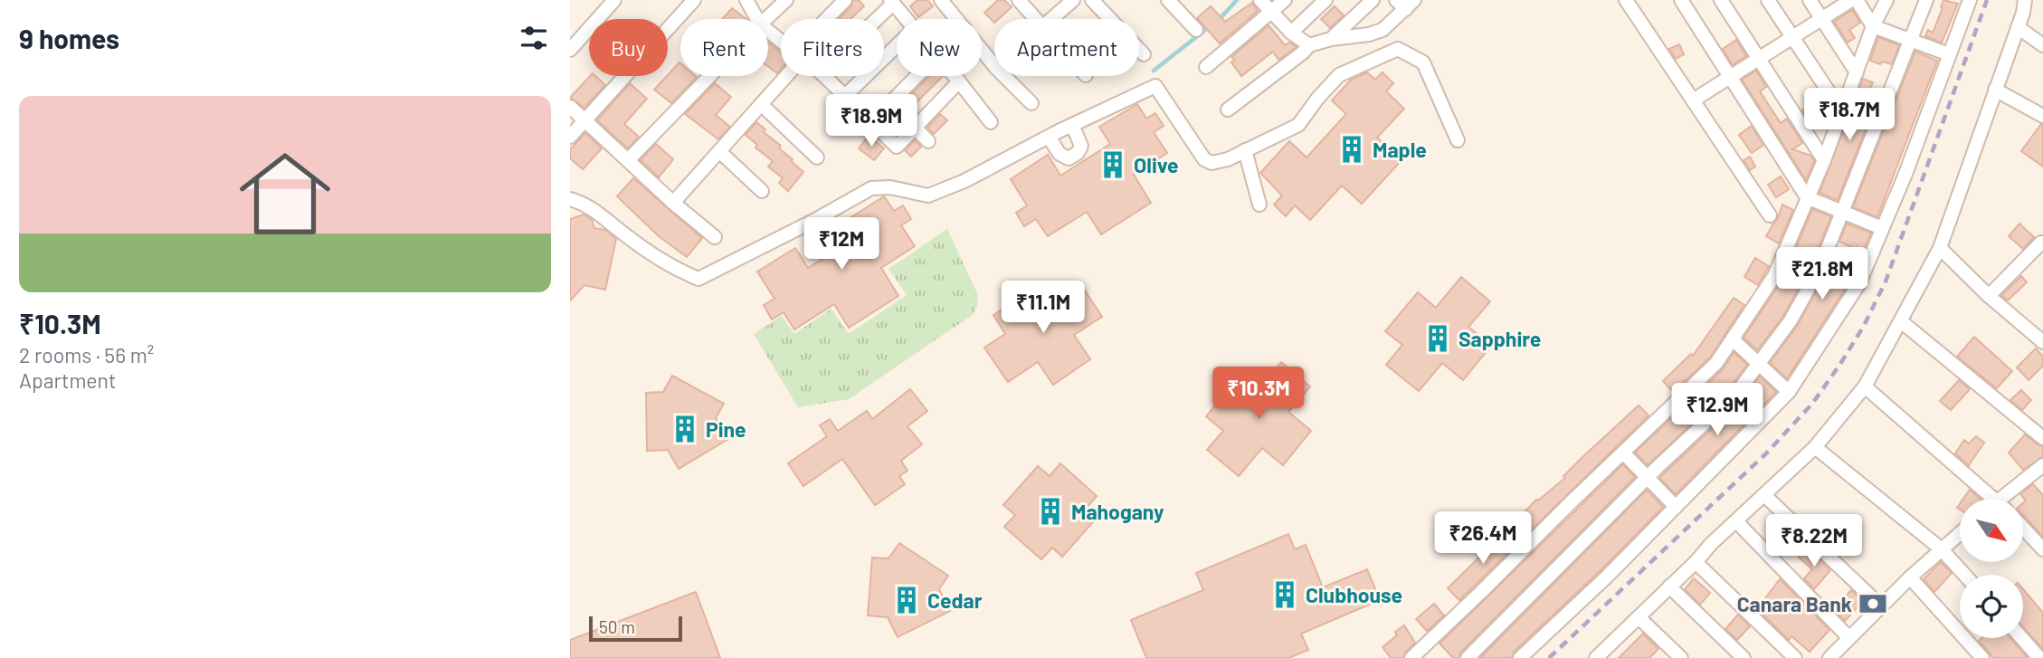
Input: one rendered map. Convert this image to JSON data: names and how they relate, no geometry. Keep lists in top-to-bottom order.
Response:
{
  "places": {
    "building": [
      "Maple",
      "Olive",
      "Sapphire",
      "Pine",
      "Mahogany",
      "Clubhouse",
      "Cedar"
    ],
    "bank": ["Canara Bank"]
  },
  "scale_bar": "50 m",
  "north": "bottom right",
  "page": {
    "heading": "9 homes",
    "chip": [
      "Buy",
      "Rent",
      "Filters",
      "New",
      "Apartment"
    ],
    "list": [
      {
        "name": "₹10.3M",
        "note": "2 rooms · 56 m² · Apartment"
      }
    ],
    "price": [
      "₹18.7M",
      "₹18.9M",
      "₹12M",
      "₹21.8M",
      "₹11.1M",
      "₹10.3M",
      "₹12.9M",
      "₹26.4M",
      "₹8.22M"
    ],
    "scale": "50 m"
  }
}
